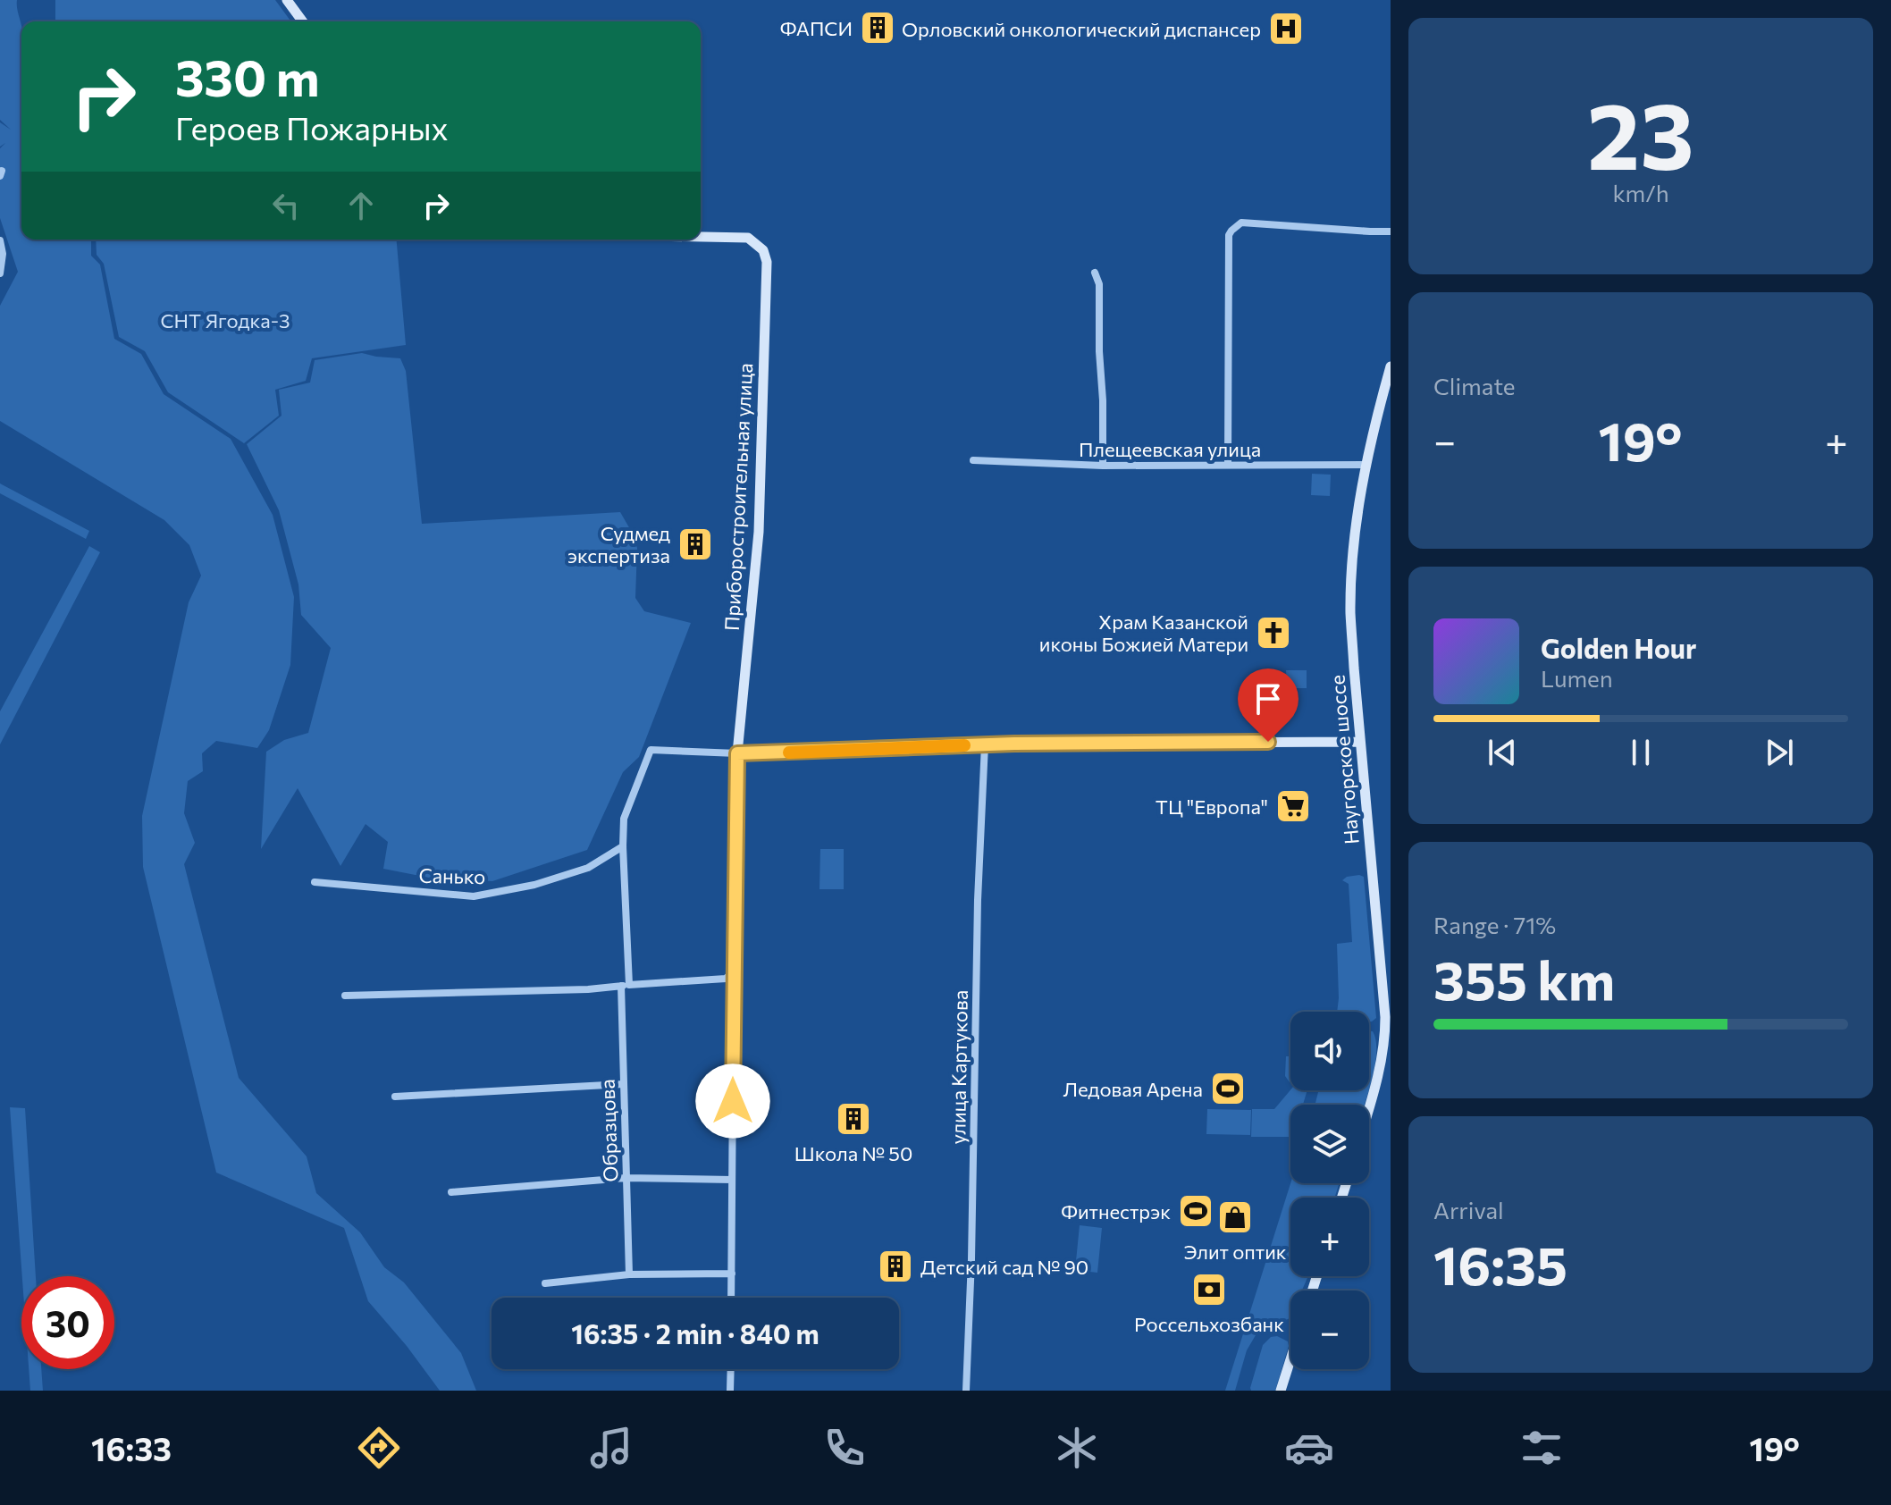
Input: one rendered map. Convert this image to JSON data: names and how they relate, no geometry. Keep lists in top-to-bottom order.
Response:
{
  "streets": {
    "main road": ["Приборостроительная улица", "Наугорское шоссе"],
    "street": [
      "Плещеевская улица",
      "Санько",
      "улица Картукова",
      "Образцова"
    ]
  },
  "crossings": [
    ["Плещеевская улица", "Наугорское шоссе"]
  ],
  "parks": ["СНТ Ягодка-3"],
  "places": {
    "building": [
      "ФАПСИ",
      "Судмед экспертиза",
      "Школа № 50",
      "Детский сад № 90"
    ],
    "hospital": ["Орловский онкологический диспансер"],
    "church": ["Храм Казанской иконы Божией Матери"],
    "supermarket": ["ТЦ \"Европа\""],
    "sports": ["Ледовая Арена", "Фитнестрэк"],
    "shop": ["Элит оптик"],
    "bank": ["Россельхозбанк"]
  },
  "page": {
    "tile": [
      ["23", "km/h"],
      "Climate",
      ["Range · 71%", "355 km"],
      ["Arrival", "16:35"]
    ],
    "turn": ["330 m", "Героев Пожарных"],
    "heat": ["−", "19°", "+"],
    "song": ["Golden Hour", "Lumen"],
    "map_buttons": ["+", "−"],
    "limit": "30",
    "trip": "16:35 · 2 min · 840 m",
    "tabs": ["16:33", "19°"]
  }
}
